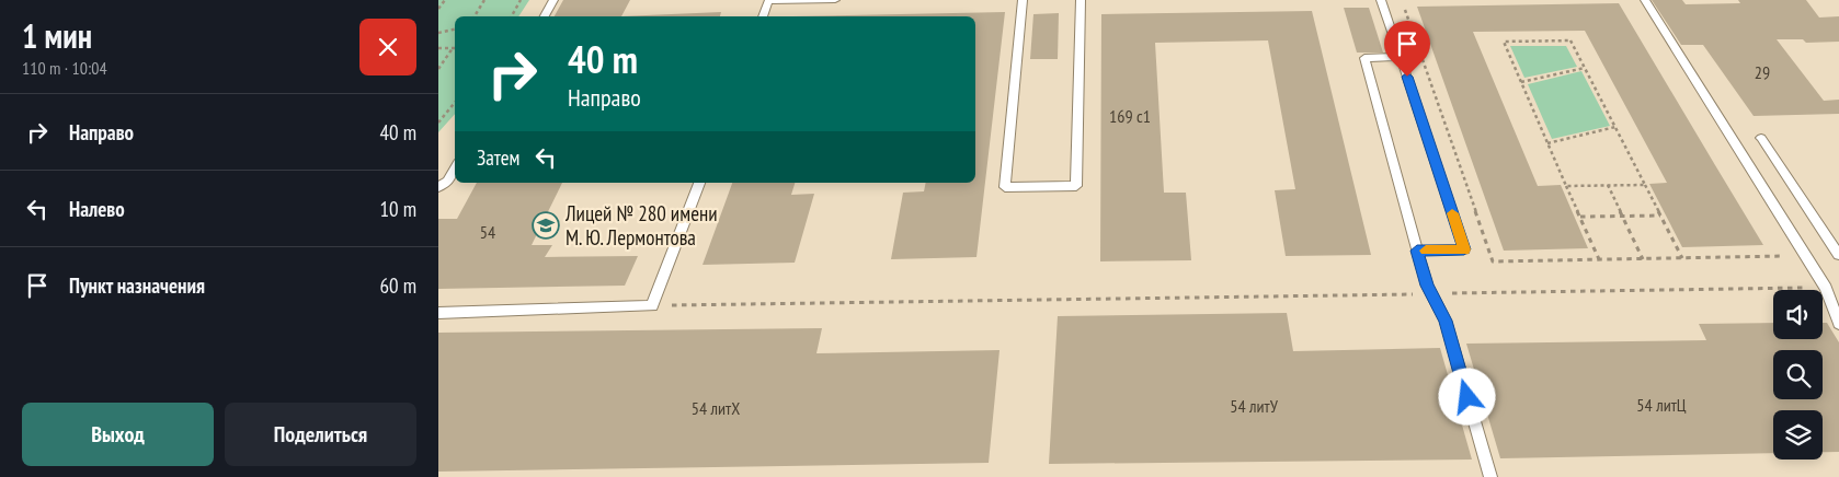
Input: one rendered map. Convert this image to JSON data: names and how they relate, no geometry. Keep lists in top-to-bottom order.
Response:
{
  "places": {
    "school or university": ["Лицей № 280 имени М. Ю. Лермонтова"]
  },
  "house_numbers": [
    "29",
    "169 с1",
    "54",
    "54 литЦ",
    "54 литУ",
    "54 литХ"
  ],
  "page": {
    "heading": ["1 мин", "110 m · 10:04"],
    "turn": ["40 m", "Направо"],
    "list": [
      {
        "name": "Направо",
        "value": "40 m"
      },
      {
        "name": "Налево",
        "value": "10 m"
      },
      {
        "name": "Пункт назначения",
        "value": "60 m"
      }
    ],
    "then": "Затем",
    "buttons": ["Выход", "Поделиться"]
  }
}
